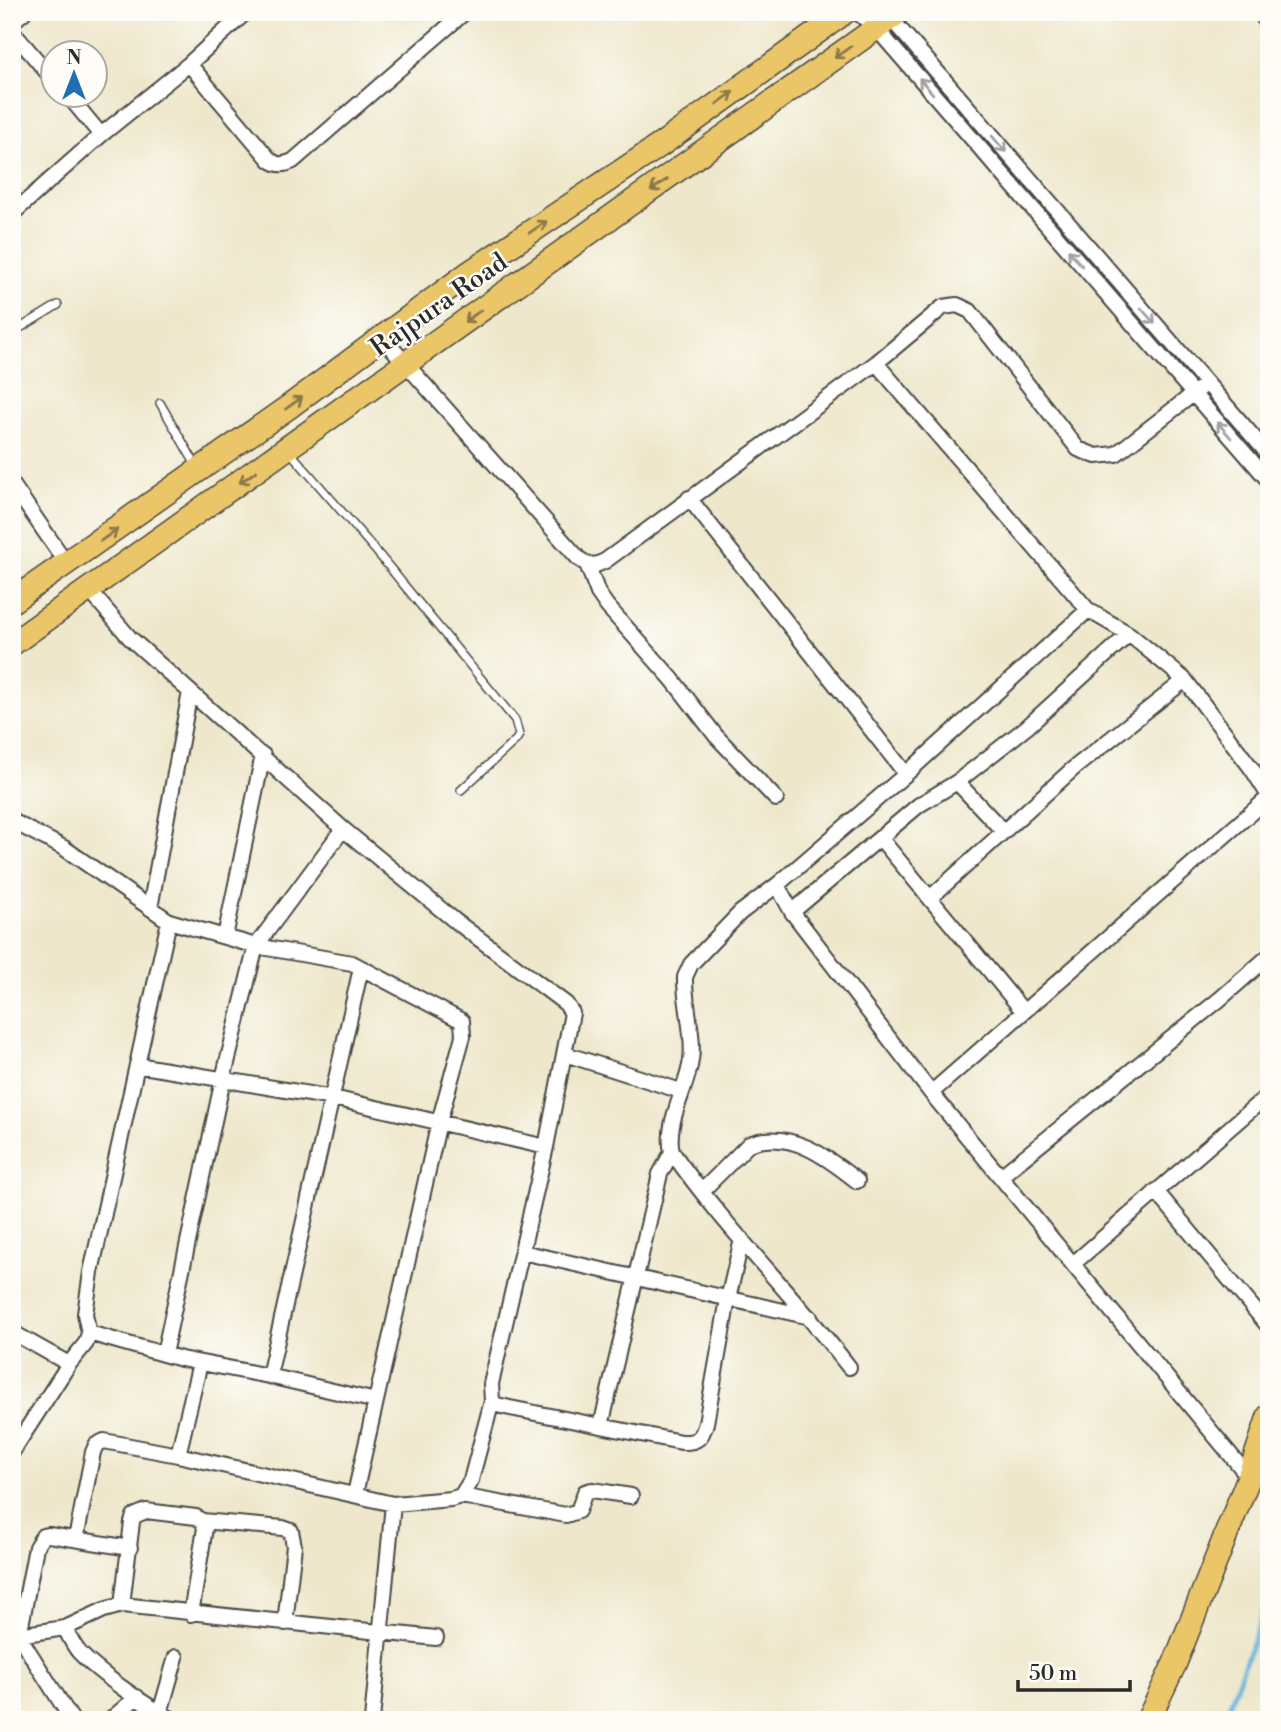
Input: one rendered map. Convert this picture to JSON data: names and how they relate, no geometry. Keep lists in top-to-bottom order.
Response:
{
  "streets": {
    "main road": ["Rajpura Road"]
  },
  "scale_bar": "50 m",
  "north": "top"
}
